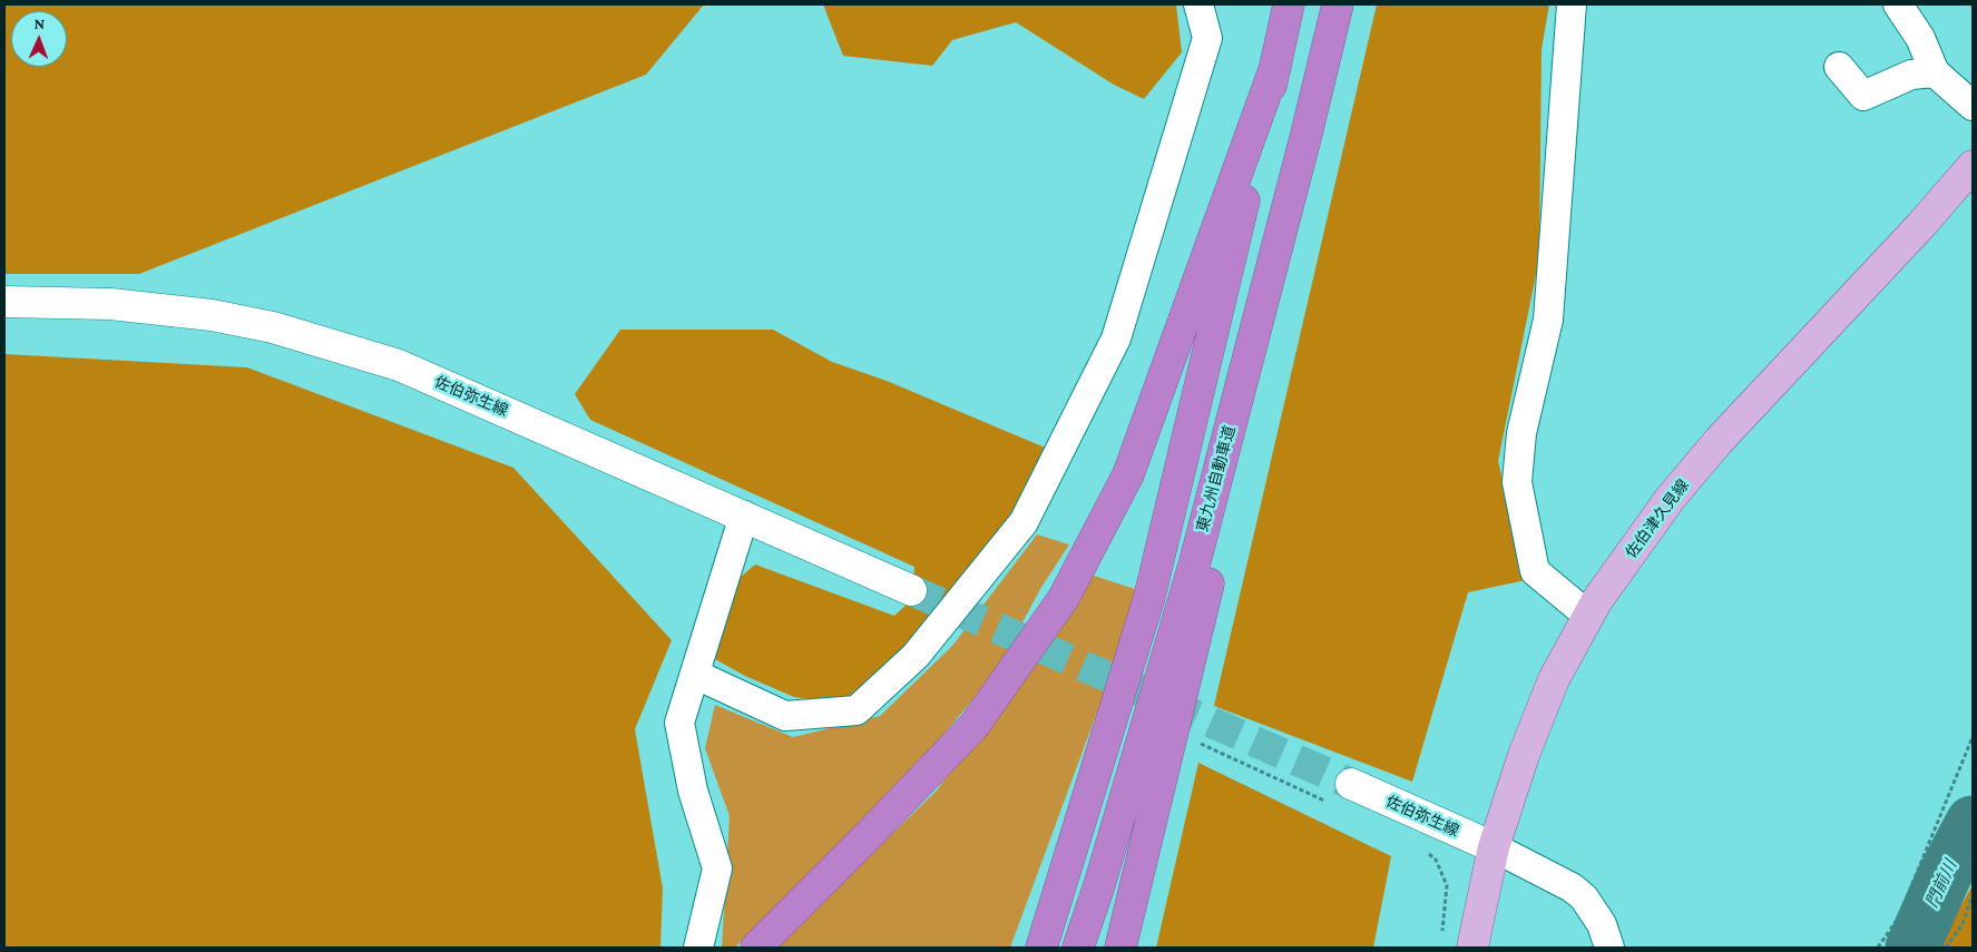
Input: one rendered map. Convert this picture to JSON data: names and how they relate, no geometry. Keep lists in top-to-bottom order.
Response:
{
  "streets": {
    "highway": ["東九州自動車道"],
    "main road": ["佐伯弥生線", "佐伯津久見線"]
  },
  "crossings": [
    ["佐伯弥生線", "佐伯津久見線"]
  ],
  "water": ["門前川"],
  "north": "top"
}
